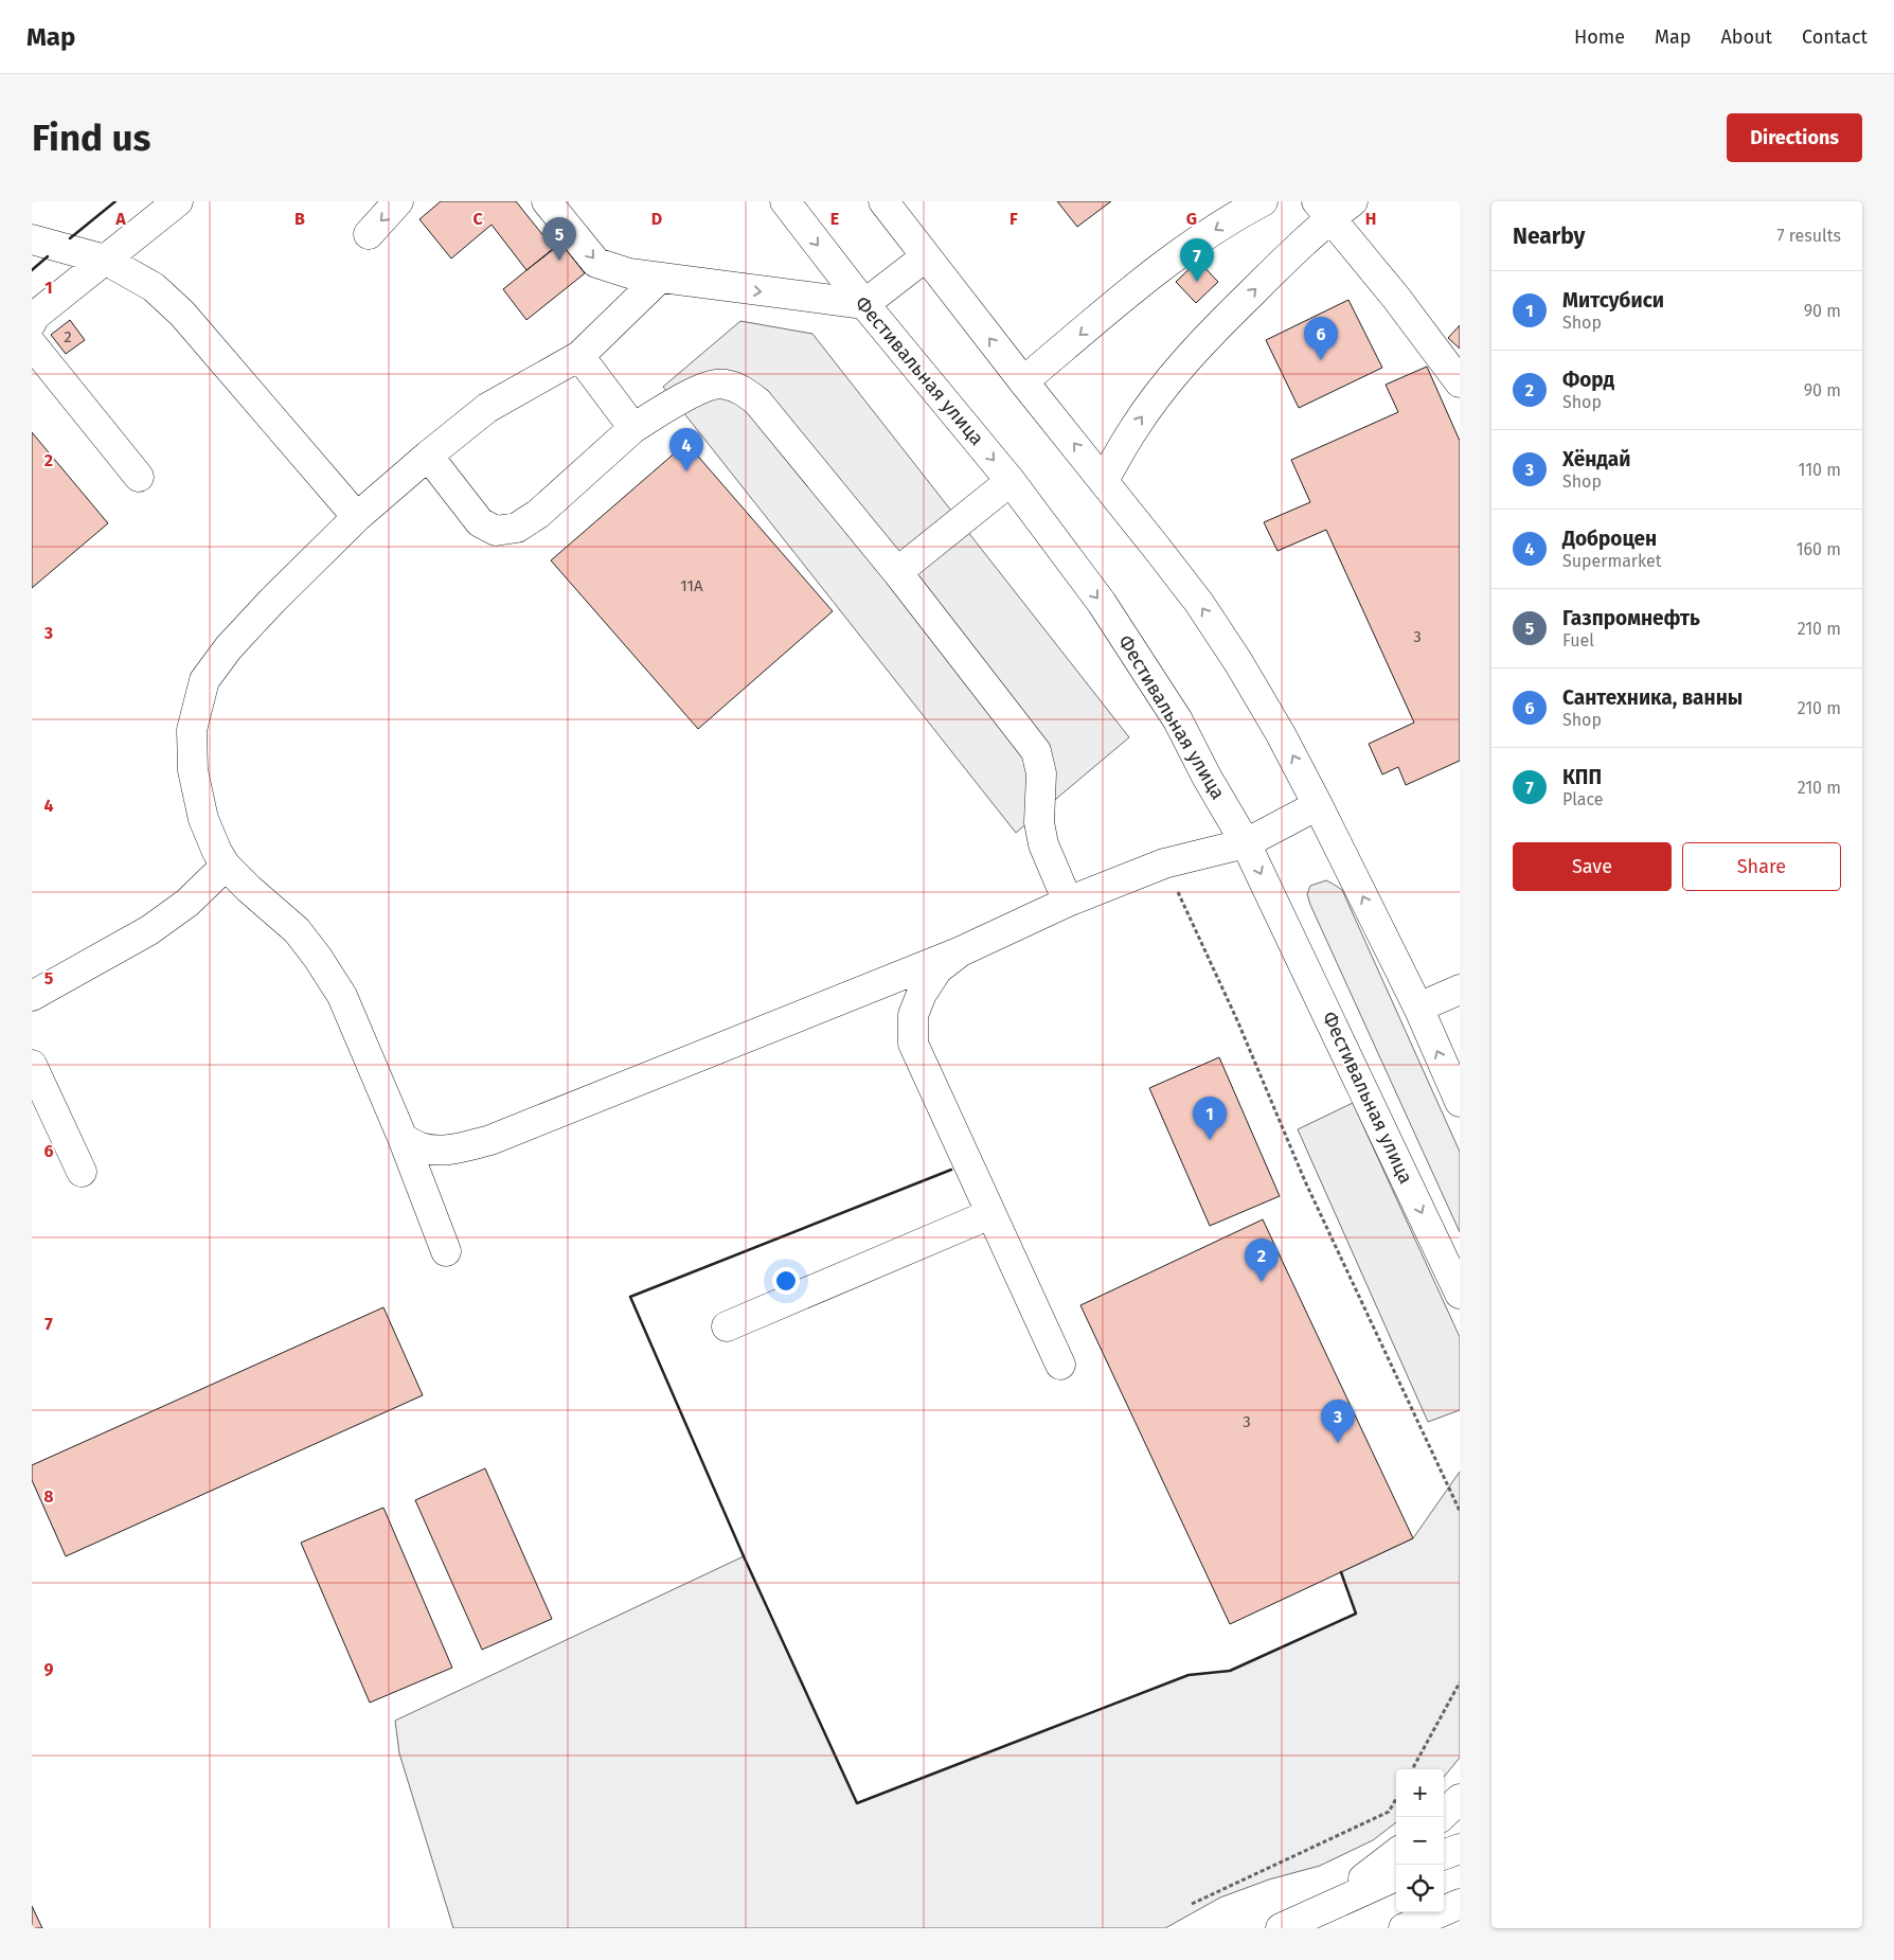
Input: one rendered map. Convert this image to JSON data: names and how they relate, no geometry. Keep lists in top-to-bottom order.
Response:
{
  "streets": {
    "main road": ["Фестивальная улица"]
  },
  "house_numbers": [
    "2",
    "11А",
    "3",
    "3"
  ],
  "page": {
    "header": "Map",
    "nav": [
      "Home",
      "Map",
      "About",
      "Contact"
    ],
    "buttons": [
      "Directions",
      ["Save", "Share"]
    ],
    "title": "Find us",
    "heading": ["Nearby", "7 results"],
    "pins": [
      "5",
      "7",
      "6",
      "4",
      "1",
      "2",
      "3"
    ],
    "list": [
      {
        "mark": "1",
        "name": "Митсубиси",
        "note": "Shop",
        "value": "90 m"
      },
      {
        "mark": "2",
        "name": "Форд",
        "note": "Shop",
        "value": "90 m"
      },
      {
        "mark": "3",
        "name": "Хёндай",
        "note": "Shop",
        "value": "110 m"
      },
      {
        "mark": "4",
        "name": "Доброцен",
        "note": "Supermarket",
        "value": "160 m"
      },
      {
        "mark": "5",
        "name": "Газпромнефть",
        "note": "Fuel",
        "value": "210 m"
      },
      {
        "mark": "6",
        "name": "Сантехника, ванны",
        "note": "Shop",
        "value": "210 m"
      },
      {
        "mark": "7",
        "name": "КПП",
        "note": "Place",
        "value": "210 m"
      }
    ],
    "map_buttons": ["+", "−"]
  },
  "grid": {
    "columns": [
      "A",
      "B",
      "C",
      "D",
      "E",
      "F",
      "G",
      "H"
    ],
    "rows": [
      "1",
      "2",
      "3",
      "4",
      "5",
      "6",
      "7",
      "8",
      "9"
    ]
  }
}
